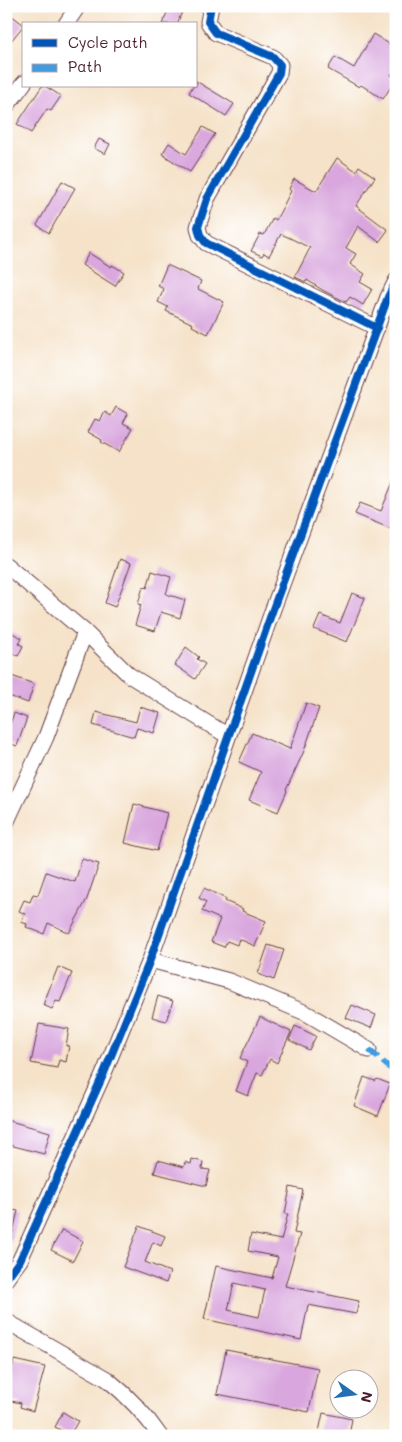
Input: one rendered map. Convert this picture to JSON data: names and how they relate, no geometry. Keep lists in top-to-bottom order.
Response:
{
  "legend": ["Cycle path", "Path"],
  "north": "right"
}
